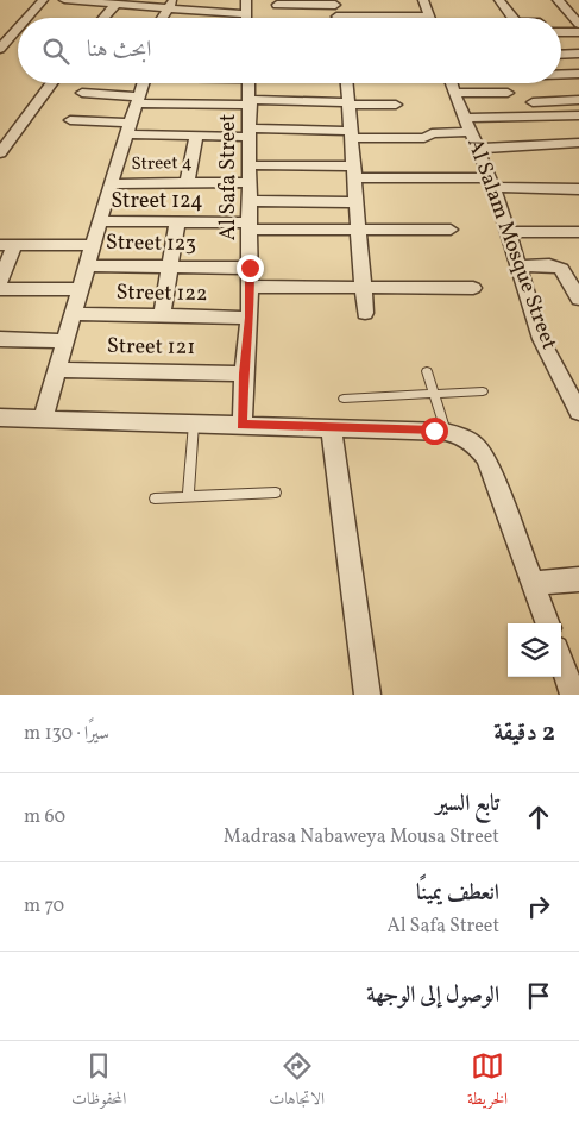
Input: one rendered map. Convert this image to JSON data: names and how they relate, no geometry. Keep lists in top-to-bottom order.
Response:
{
  "streets": {
    "street": [
      "Street 4",
      "Al Safa Street",
      "Street 124",
      "Street 123",
      "Al Salam Mosque Street",
      "Street 122",
      "Street 121"
    ]
  },
  "crossings": [
    ["Street 4", "Al Safa Street"],
    ["Street 4", "Al Salam Mosque Street"],
    ["Al Safa Street", "Street 124"],
    ["Al Safa Street", "Street 123"],
    ["Al Safa Street", "Street 122"],
    ["Al Safa Street", "Street 121"]
  ],
  "page": {
    "search": "ابحث هنا",
    "heading": ["2 دقيقة", "سيرًا · 130 m"],
    "list": [
      ["تابع السير", "Madrasa Nabaweya Mousa Street", "60 m"],
      ["انعطف يمينًا", "Al Safa Street", "70 m"],
      "الوصول إلى الوجهة"
    ],
    "nav": ["الخريطة", "الاتجاهات", "المحفوظات"]
  }
}
